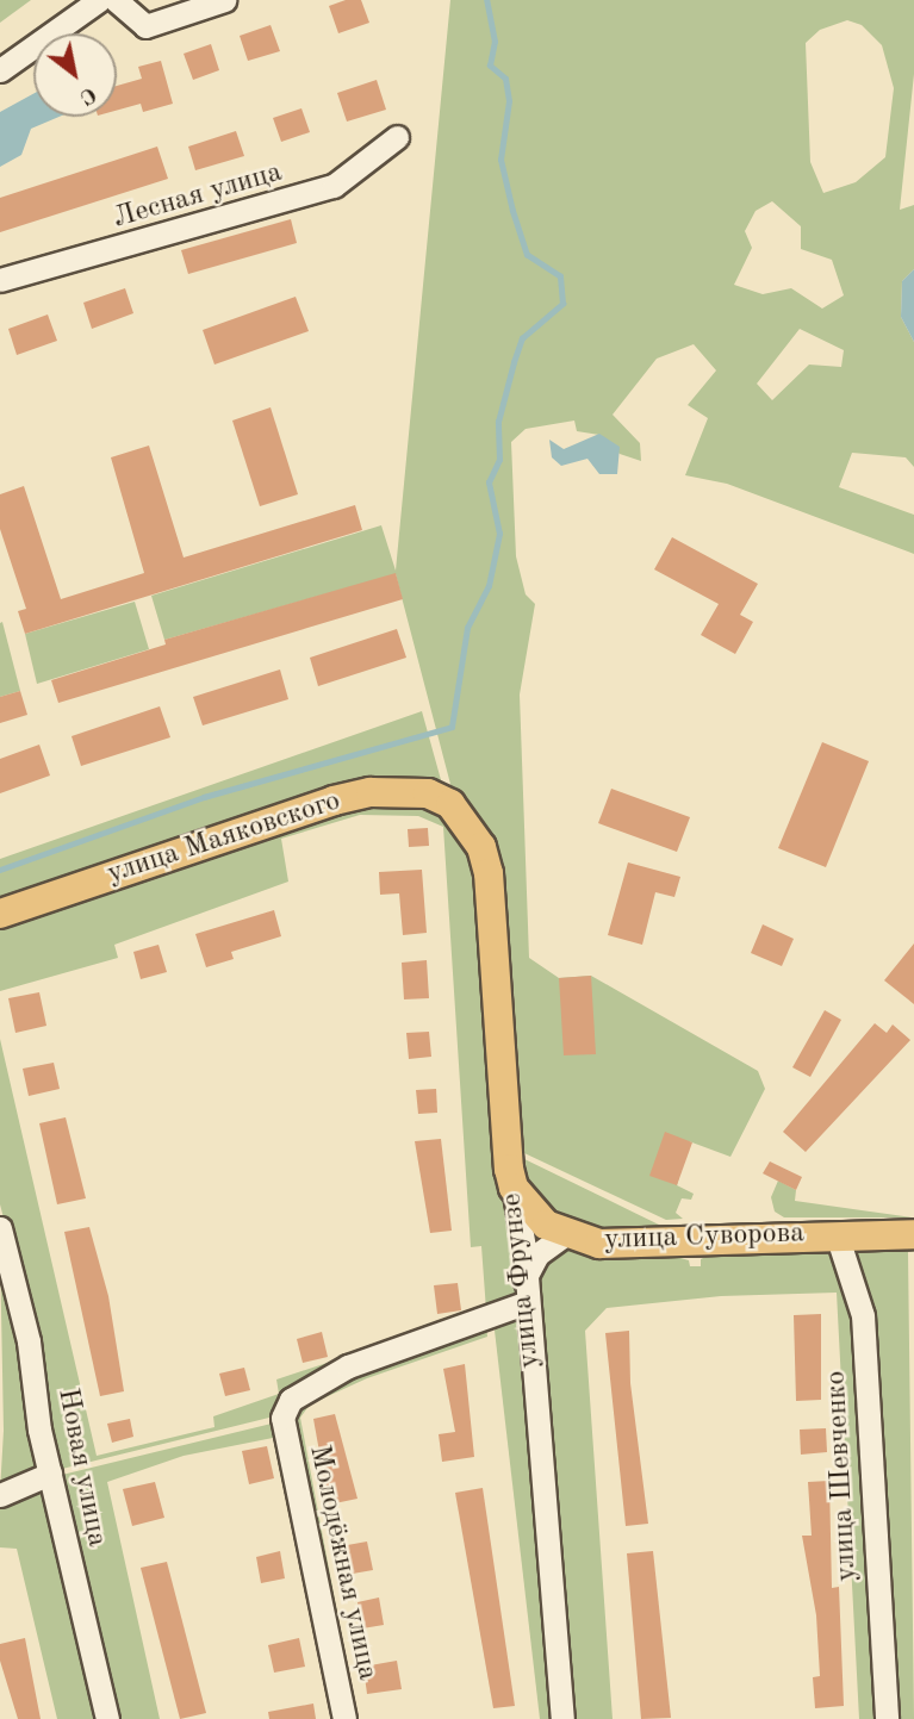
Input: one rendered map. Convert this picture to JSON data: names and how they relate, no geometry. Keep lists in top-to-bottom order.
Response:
{
  "streets": {
    "main road": ["улица Маяковского", "улица Суворова", "улица Фрунзе"],
    "street": [
      "Лесная улица",
      "Новая улица",
      "улица Шевченко",
      "Молодёжная улица"
    ]
  },
  "crossings": [
    ["улица Маяковского", "улица Фрунзе"],
    ["улица Суворова", "улица Фрунзе"],
    ["улица Суворова", "улица Шевченко"],
    ["улица Фрунзе", "Молодёжная улица"]
  ],
  "north": "bottom right"
}
